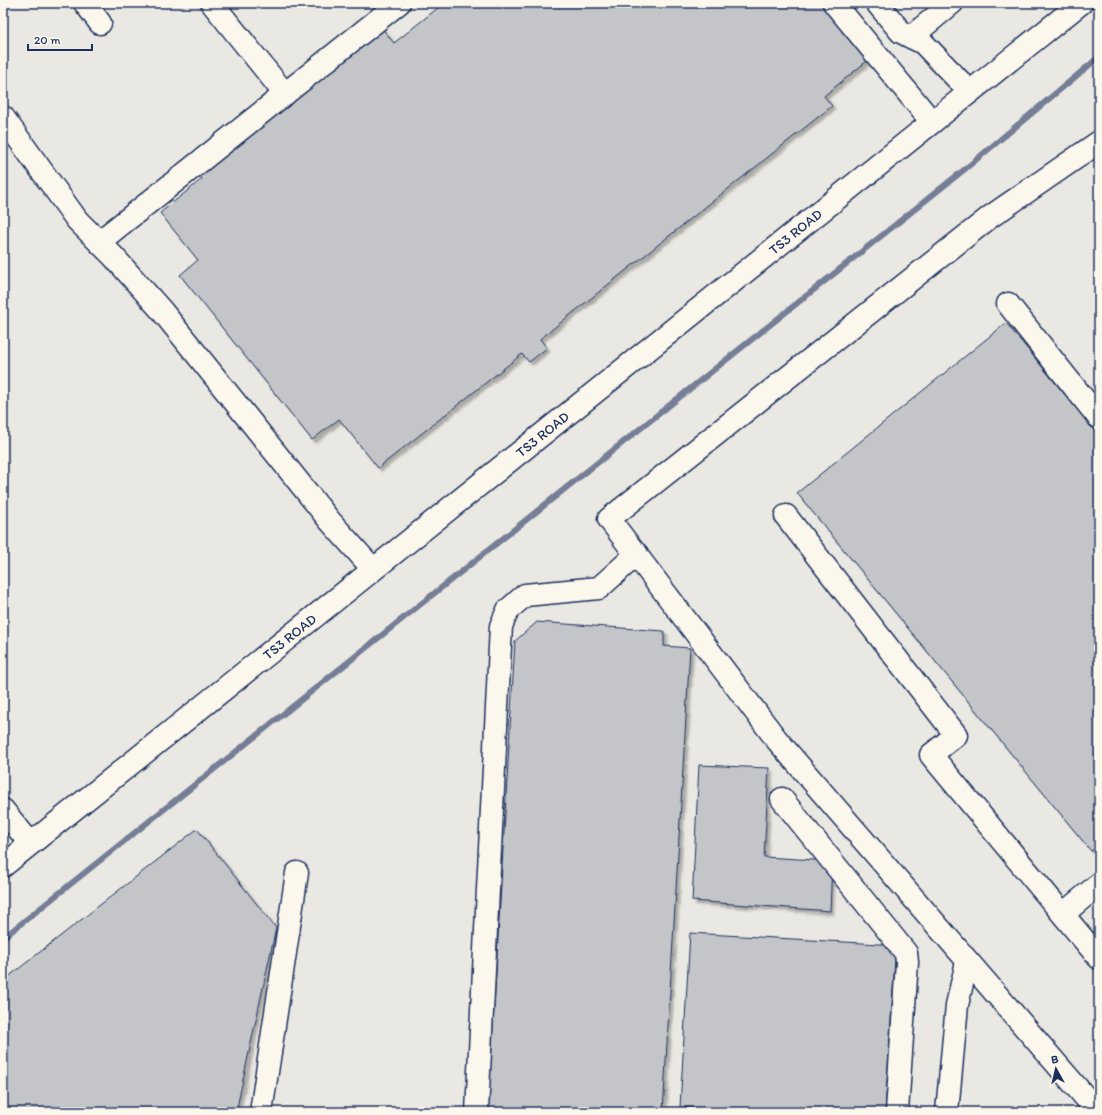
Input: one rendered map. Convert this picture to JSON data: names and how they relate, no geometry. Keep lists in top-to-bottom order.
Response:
{
  "streets": {
    "street": ["TS3 ROAD"]
  },
  "scale_bar": "20 m",
  "north": "top"
}
